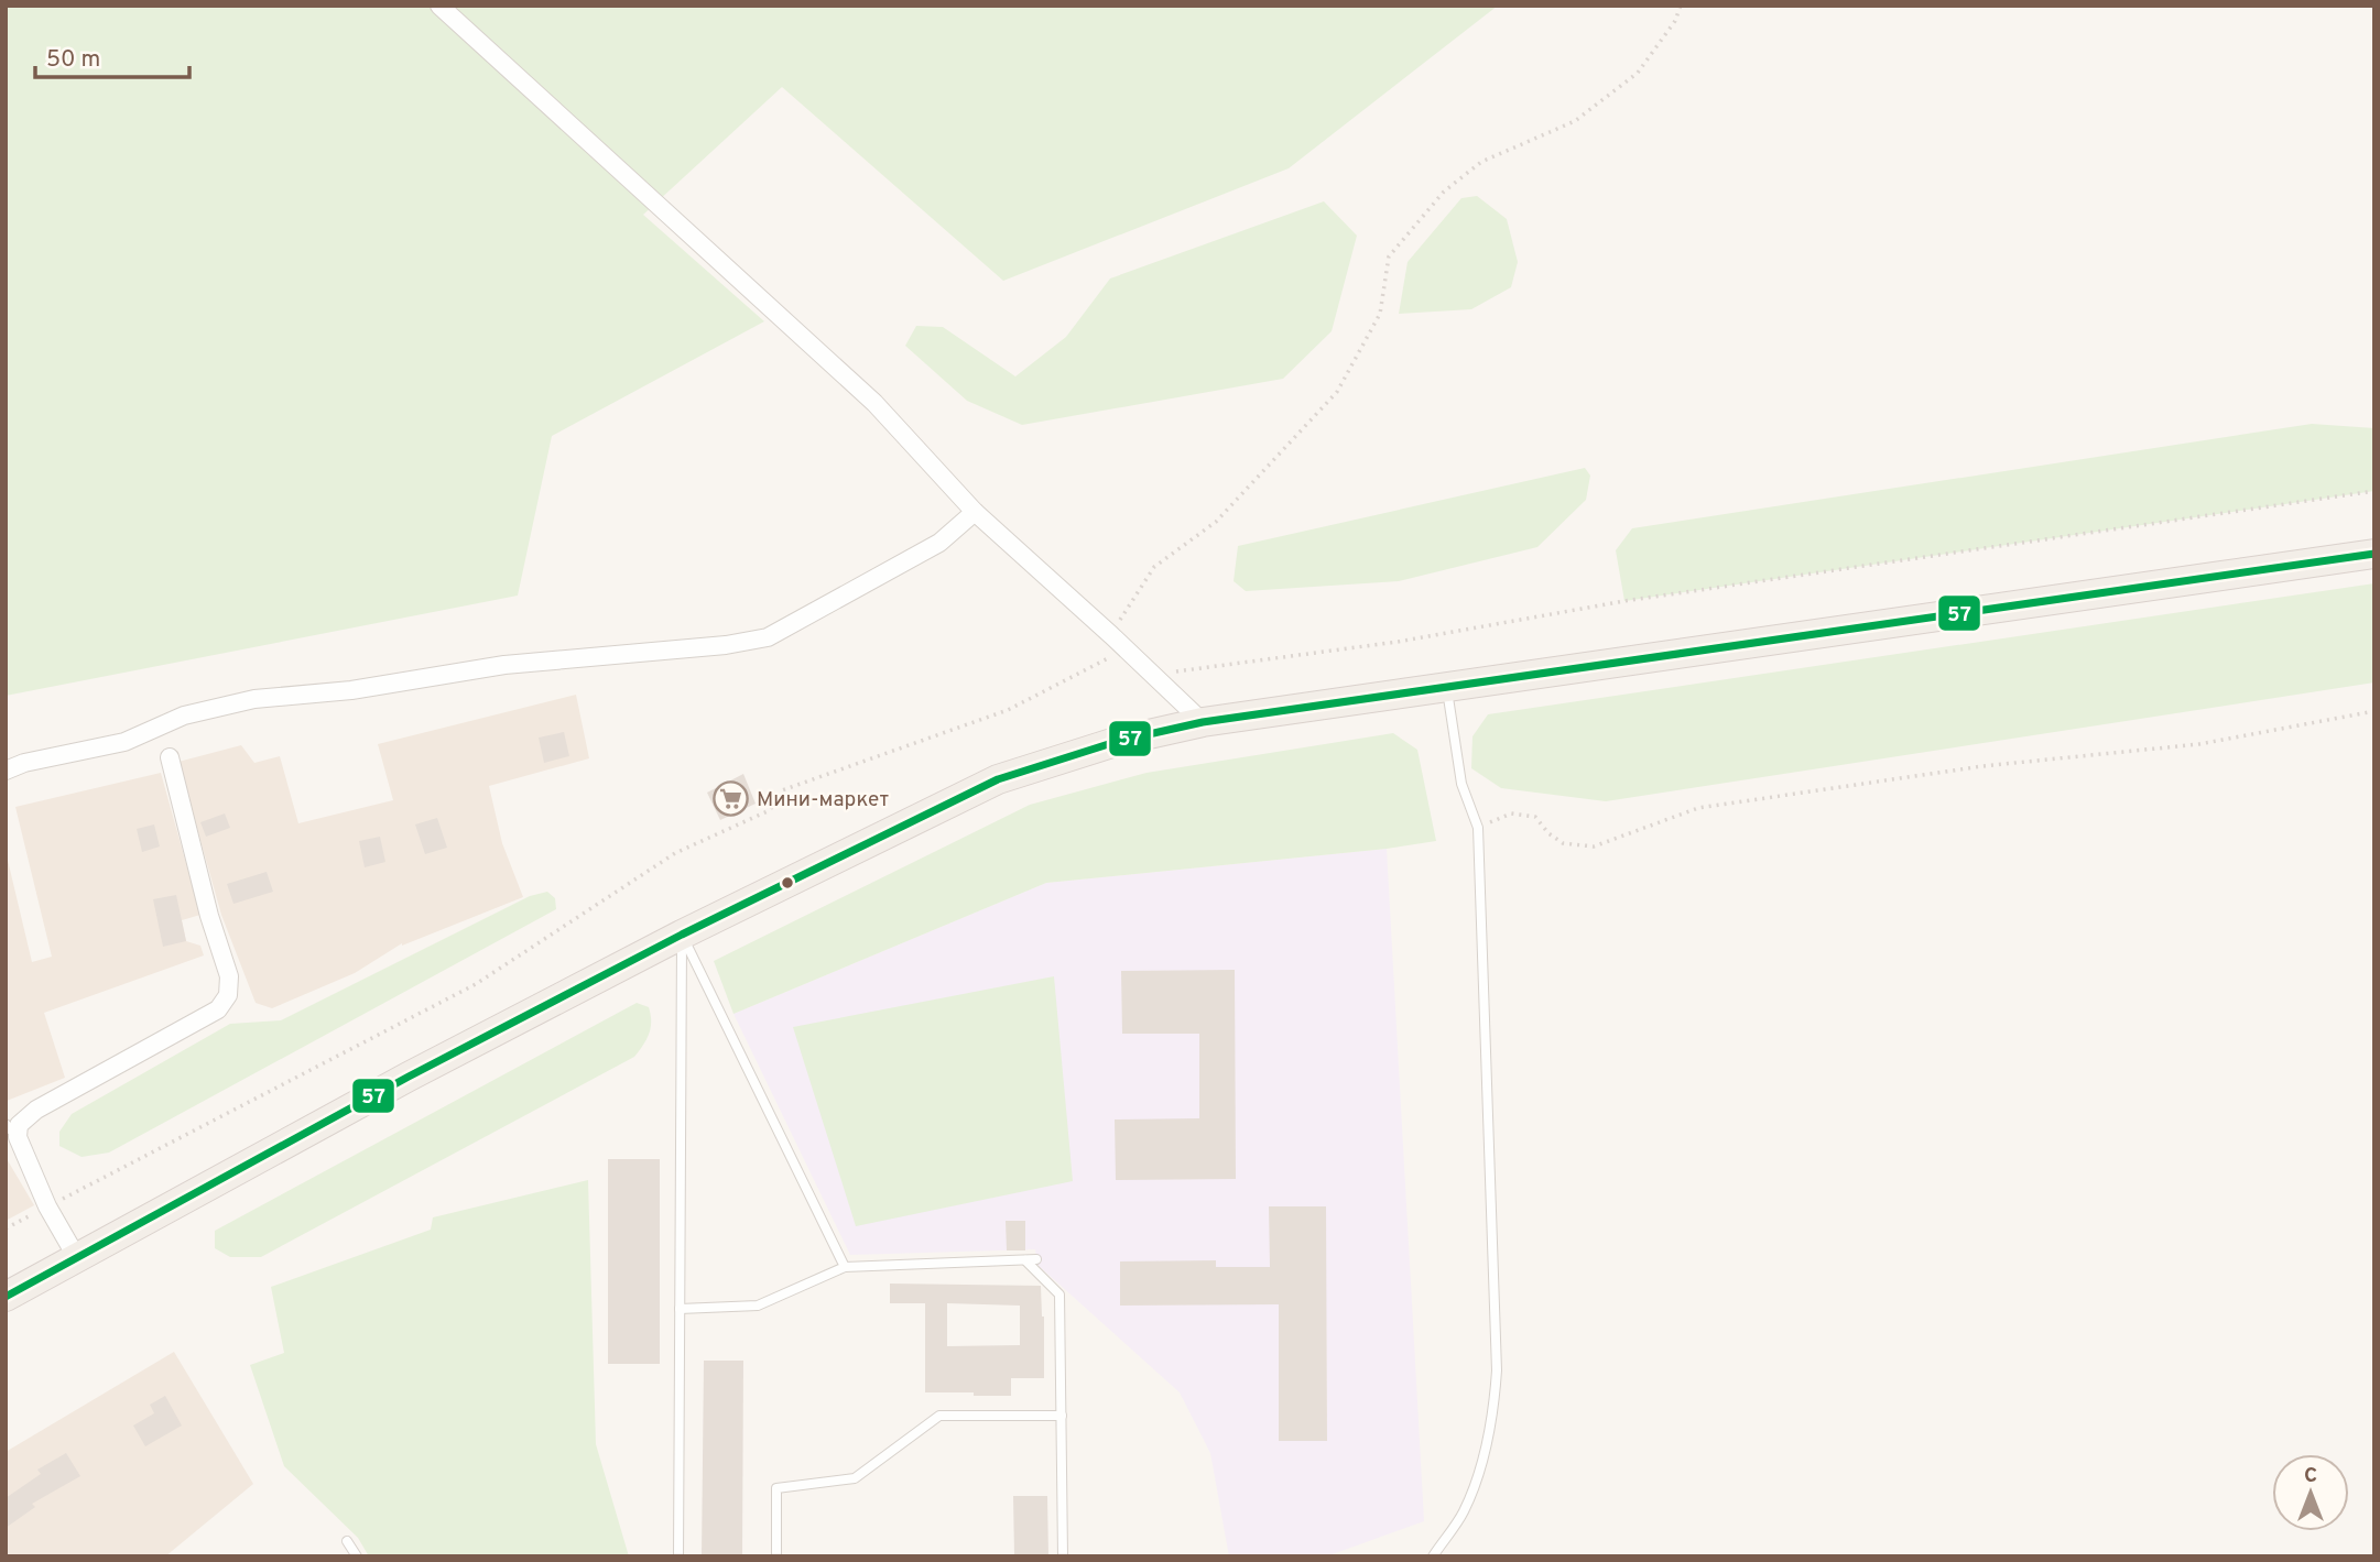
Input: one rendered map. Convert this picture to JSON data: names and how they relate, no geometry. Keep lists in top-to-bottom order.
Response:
{
  "places": {
    "supermarket": ["Мини-маркет"]
  },
  "lines": ["transit line 57"],
  "scale_bar": "50 m",
  "north": "top"
}
